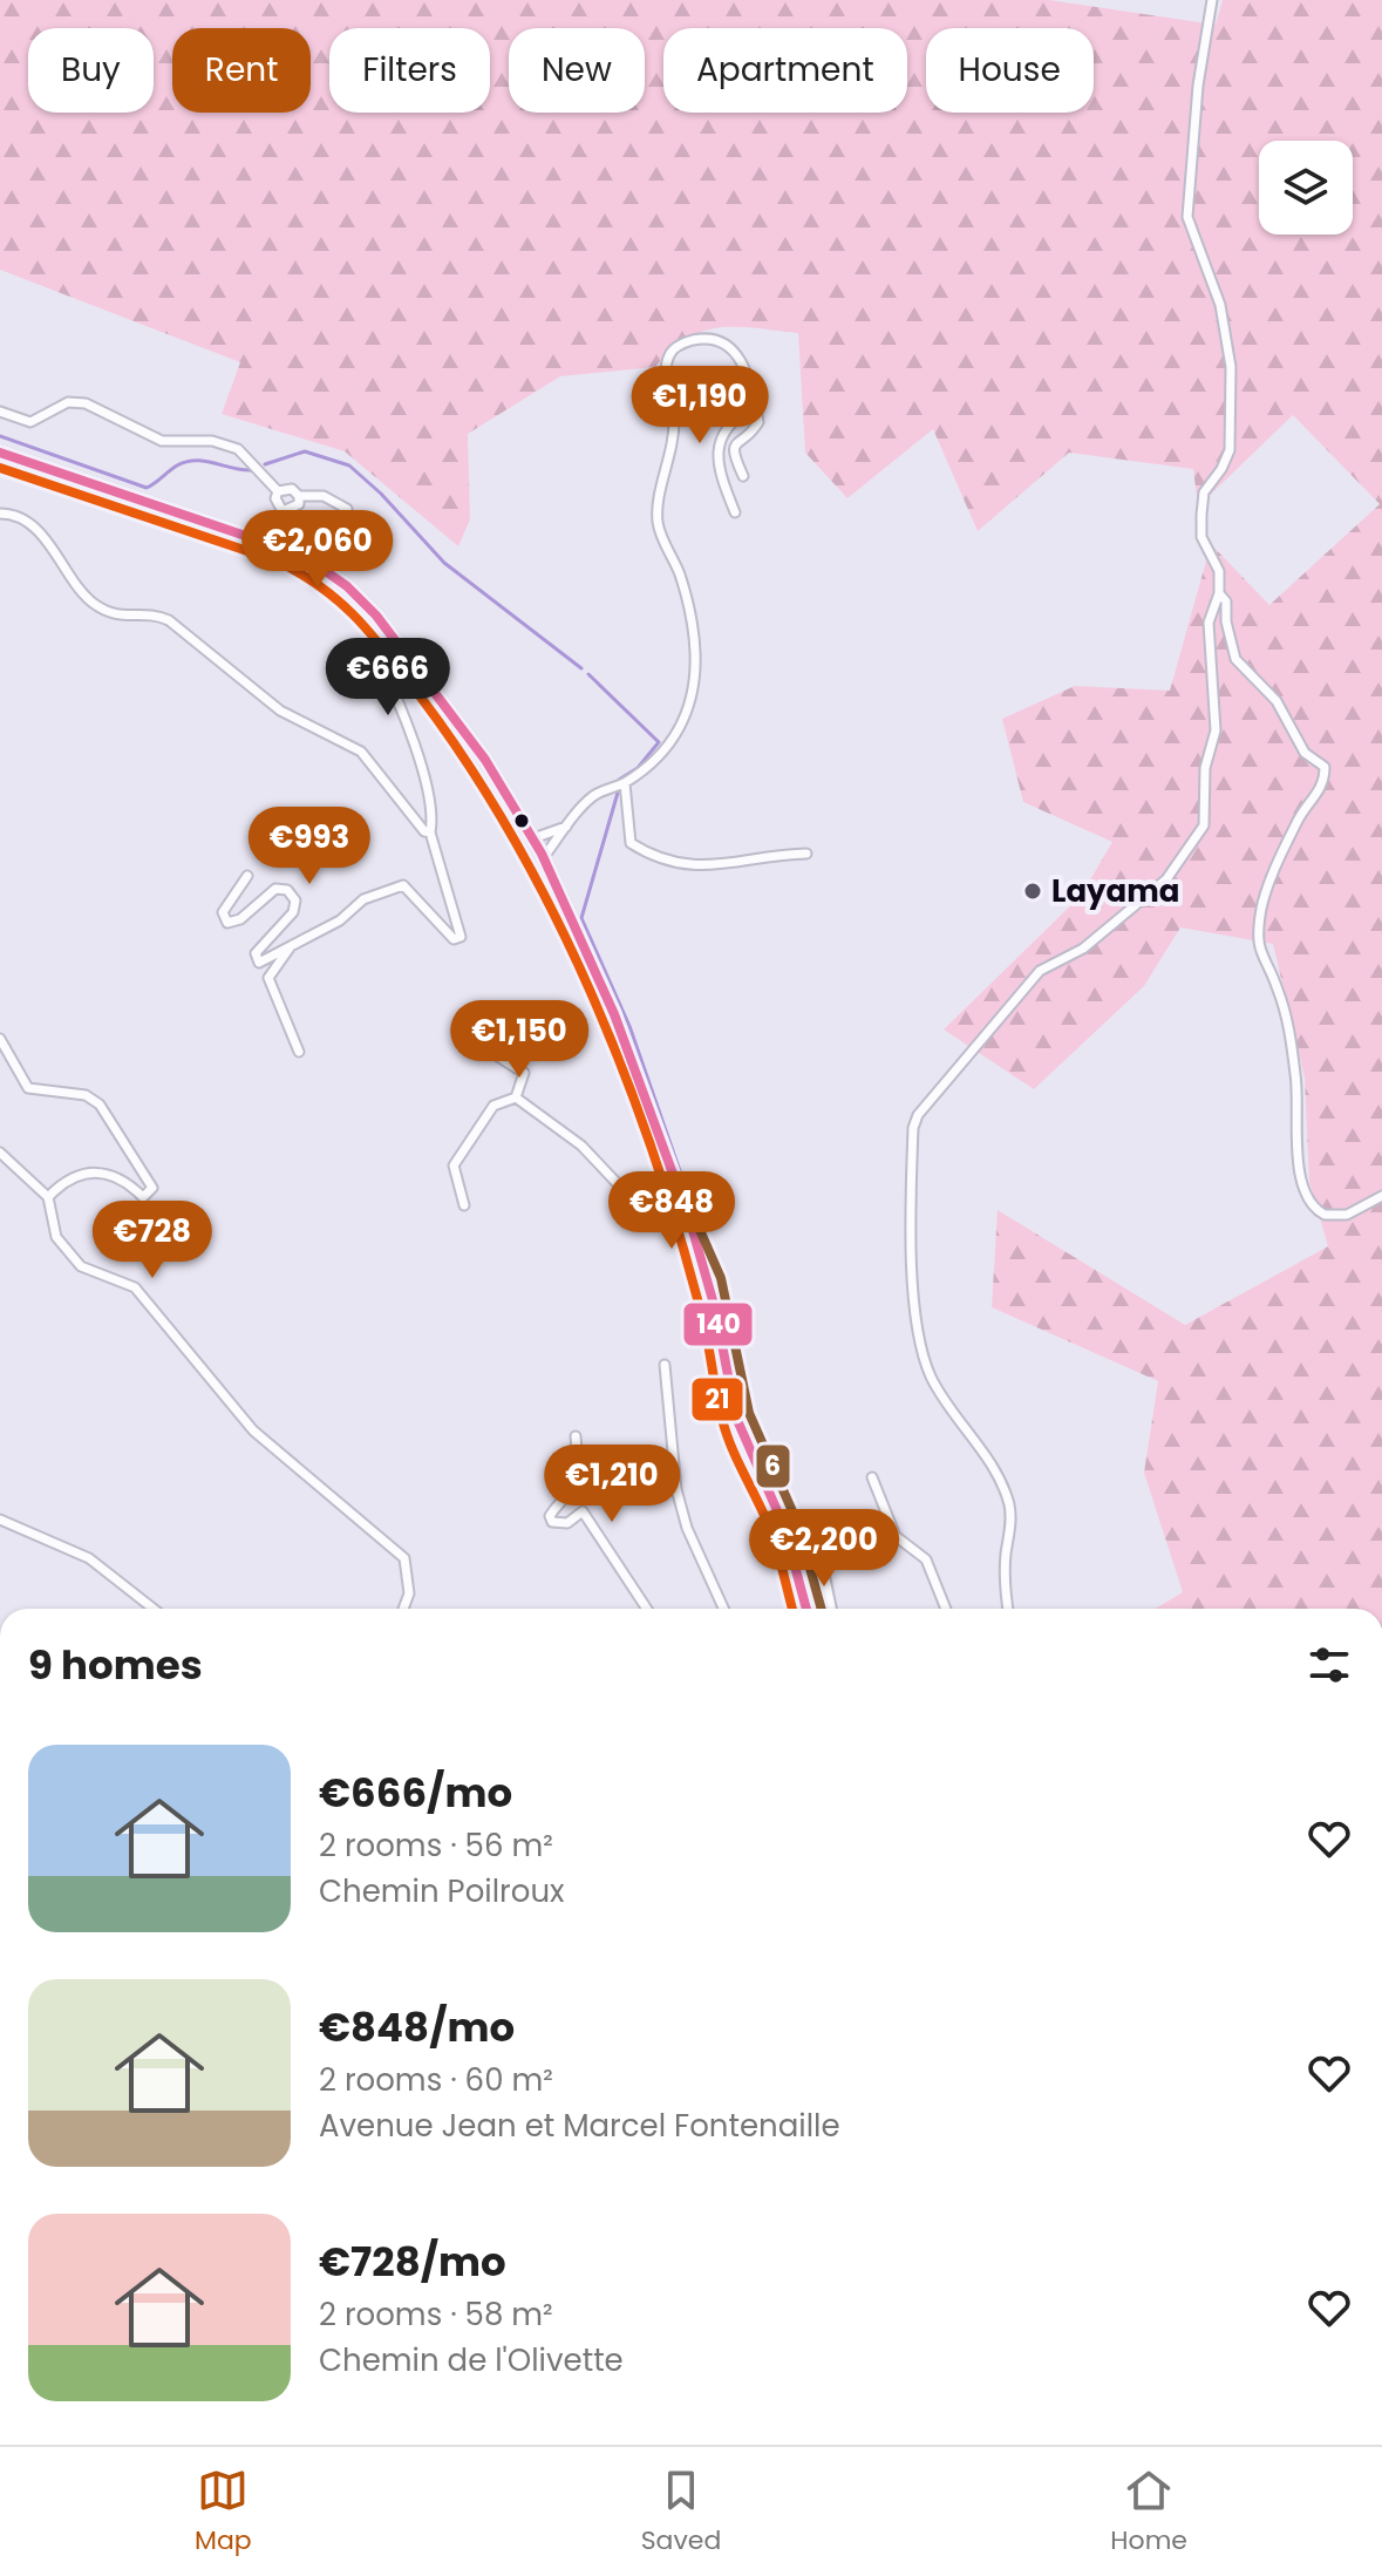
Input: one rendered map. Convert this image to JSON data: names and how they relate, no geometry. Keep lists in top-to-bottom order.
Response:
{
  "places": ["Layama"],
  "lines": ["transit line 140", "transit line 21", "transit line 6"],
  "page": {
    "chip": [
      "Buy",
      "Rent",
      "Filters",
      "New",
      "Apartment",
      "House"
    ],
    "price": [
      "€1,190",
      "€2,060",
      "€666",
      "€993",
      "€1,150",
      "€848",
      "€728",
      "€1,210",
      "€2,200"
    ],
    "heading": "9 homes",
    "list": [
      {
        "name": "€666/mo",
        "note": "2 rooms · 56 m² · Chemin Poilroux"
      },
      {
        "name": "€848/mo",
        "note": "2 rooms · 60 m² · Avenue Jean et Marcel Fontenaille"
      },
      {
        "name": "€728/mo",
        "note": "2 rooms · 58 m² · Chemin de l'Olivette"
      }
    ],
    "tabs": ["Map", "Saved", "Home"]
  }
}
